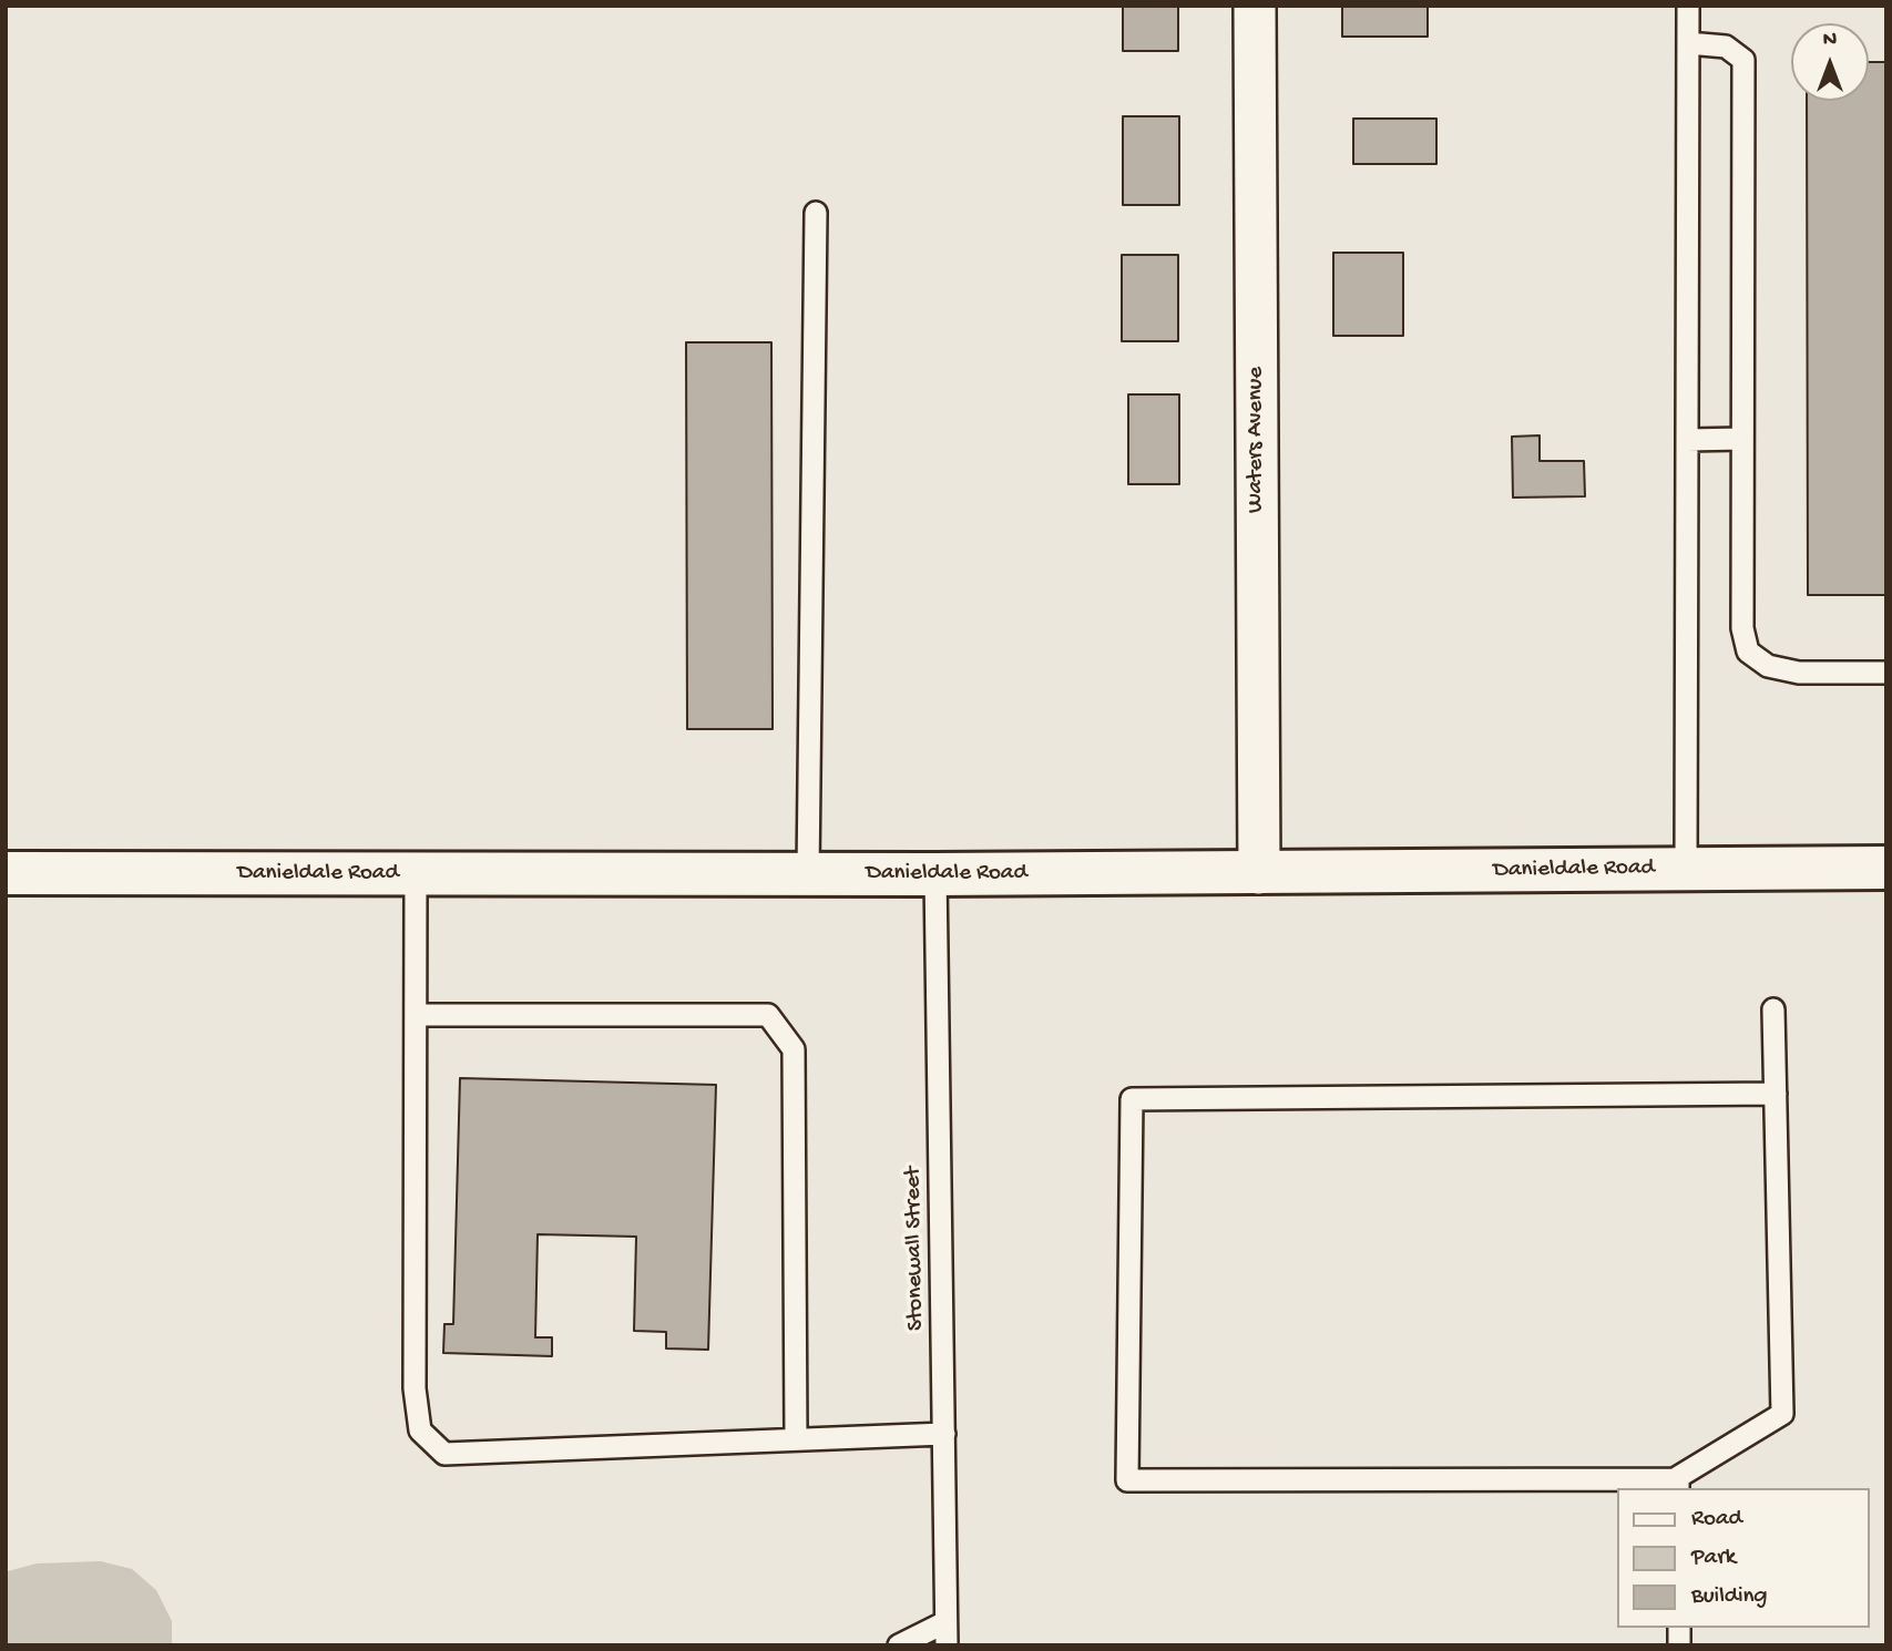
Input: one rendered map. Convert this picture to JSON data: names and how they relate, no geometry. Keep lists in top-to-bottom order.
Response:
{
  "streets": {
    "street": ["Waters Avenue", "Danieldale Road"],
    "lane": ["Stonewall Street"]
  },
  "crossings": [
    ["Waters Avenue", "Danieldale Road"],
    ["Danieldale Road", "Stonewall Street"]
  ],
  "legend": ["Road", "Park", "Building"],
  "north": "top"
}
